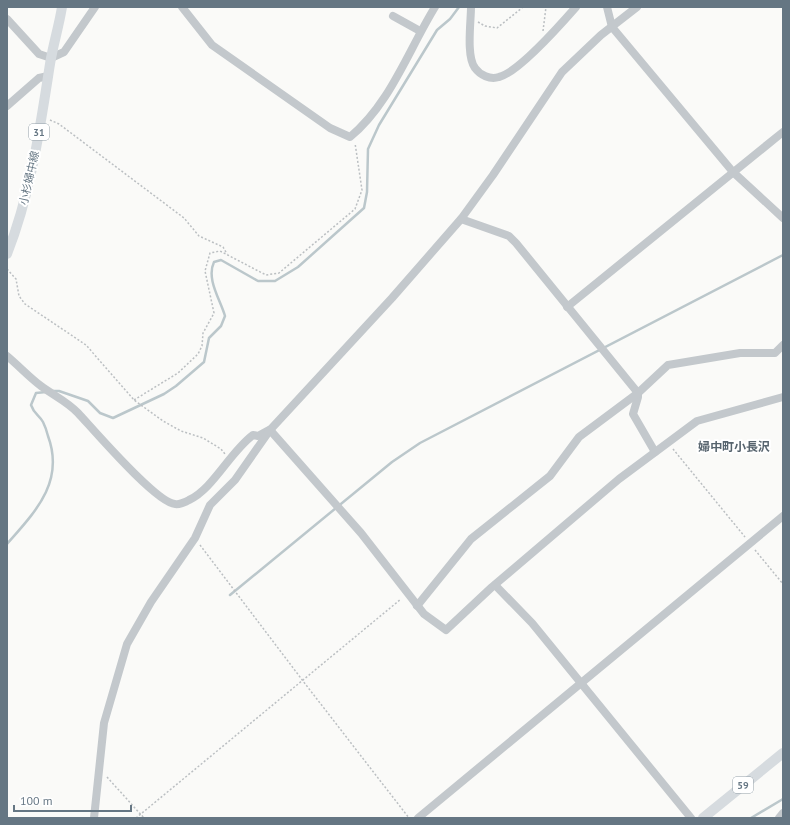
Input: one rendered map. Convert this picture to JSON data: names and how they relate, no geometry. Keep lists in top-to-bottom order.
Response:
{
  "streets": {
    "main road": ["31", "小杉婦中線", "59"]
  },
  "districts": ["婦中町小長沢"],
  "scale_bar": "100 m"
}
